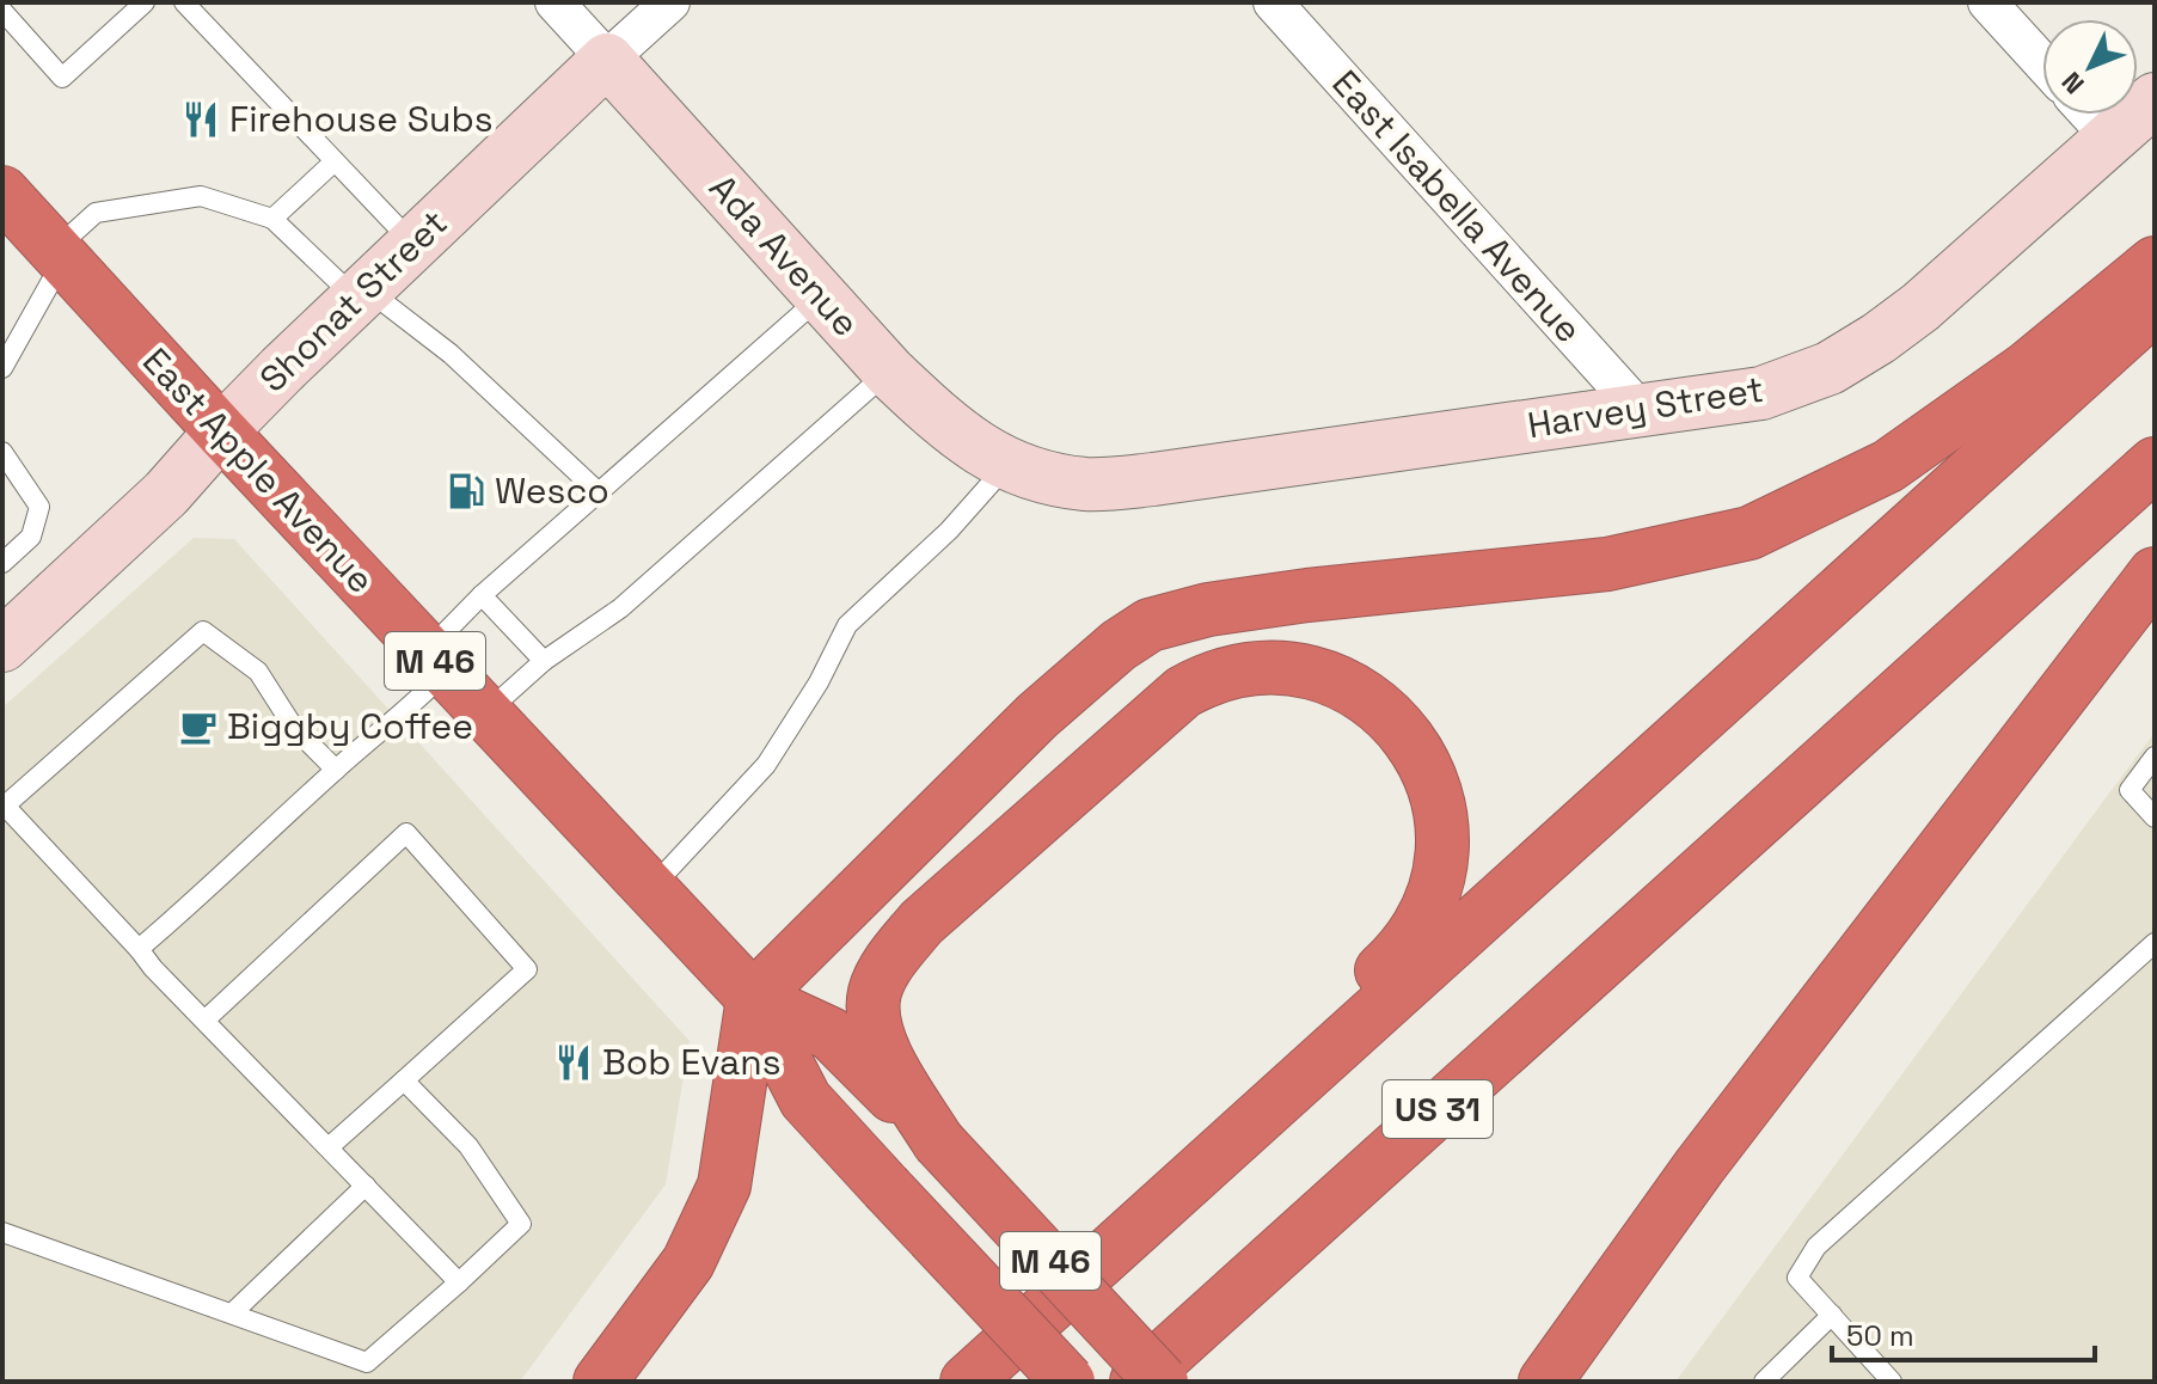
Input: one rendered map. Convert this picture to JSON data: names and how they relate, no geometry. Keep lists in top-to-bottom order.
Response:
{
  "streets": {
    "highway": ["East Apple Avenue", "M 46", "US 31"],
    "street": [
      "East Isabella Avenue",
      "Ada Avenue",
      "Shonat Street",
      "Harvey Street"
    ]
  },
  "crossings": [
    ["East Isabella Avenue", "Harvey Street"],
    ["Ada Avenue", "Shonat Street"],
    ["Ada Avenue", "Harvey Street"],
    ["Shonat Street", "East Apple Avenue"]
  ],
  "places": {
    "restaurant": ["Firehouse Subs", "Bob Evans"],
    "fuel station": ["Wesco"],
    "cafe": ["Biggby Coffee"]
  },
  "scale_bar": "50 m",
  "north": "bottom left"
}
